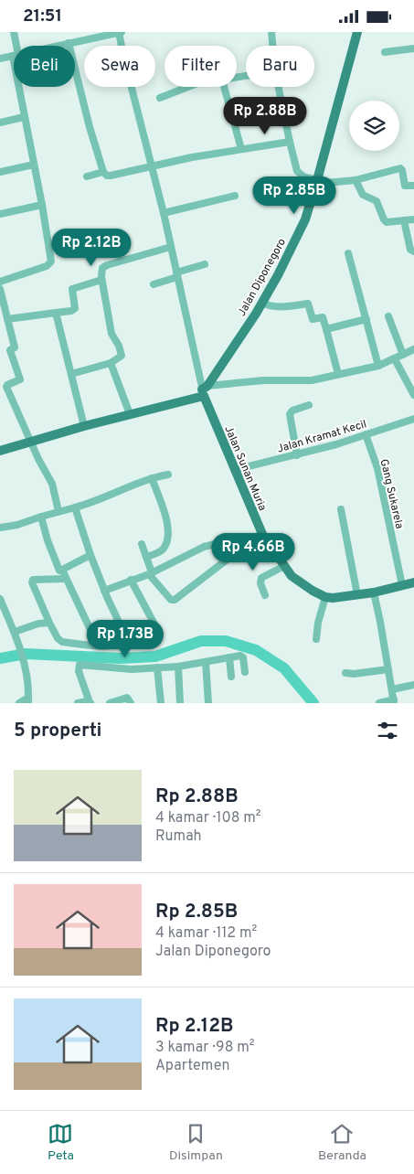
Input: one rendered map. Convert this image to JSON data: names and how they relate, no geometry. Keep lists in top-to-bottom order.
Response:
{
  "streets": {
    "main road": ["Jalan Diponegoro", "Jalan Sunan Muria"],
    "street": ["Jalan Kramat Kecil", "Gang Sukarela"]
  },
  "crossings": [
    ["Jalan Diponegoro", "Jalan Sunan Muria"],
    ["Jalan Kramat Kecil", "Jalan Sunan Muria"],
    ["Jalan Kramat Kecil", "Gang Sukarela"]
  ],
  "page": {
    "status": "21:51",
    "chip": [
      "Beli",
      "Sewa",
      "Filter",
      "Baru"
    ],
    "price": [
      "Rp 2.88B",
      "Rp 2.85B",
      "Rp 2.12B",
      "Rp 4.66B",
      "Rp 1.73B"
    ],
    "heading": "5 properti",
    "list": [
      {
        "name": "Rp 2.88B",
        "note": "4 kamar · 108 m² · Rumah"
      },
      {
        "name": "Rp 2.85B",
        "note": "4 kamar · 112 m² · Jalan Diponegoro"
      },
      {
        "name": "Rp 2.12B",
        "note": "3 kamar · 98 m² · Apartemen"
      }
    ],
    "tabs": ["Peta", "Disimpan", "Beranda"]
  }
}
